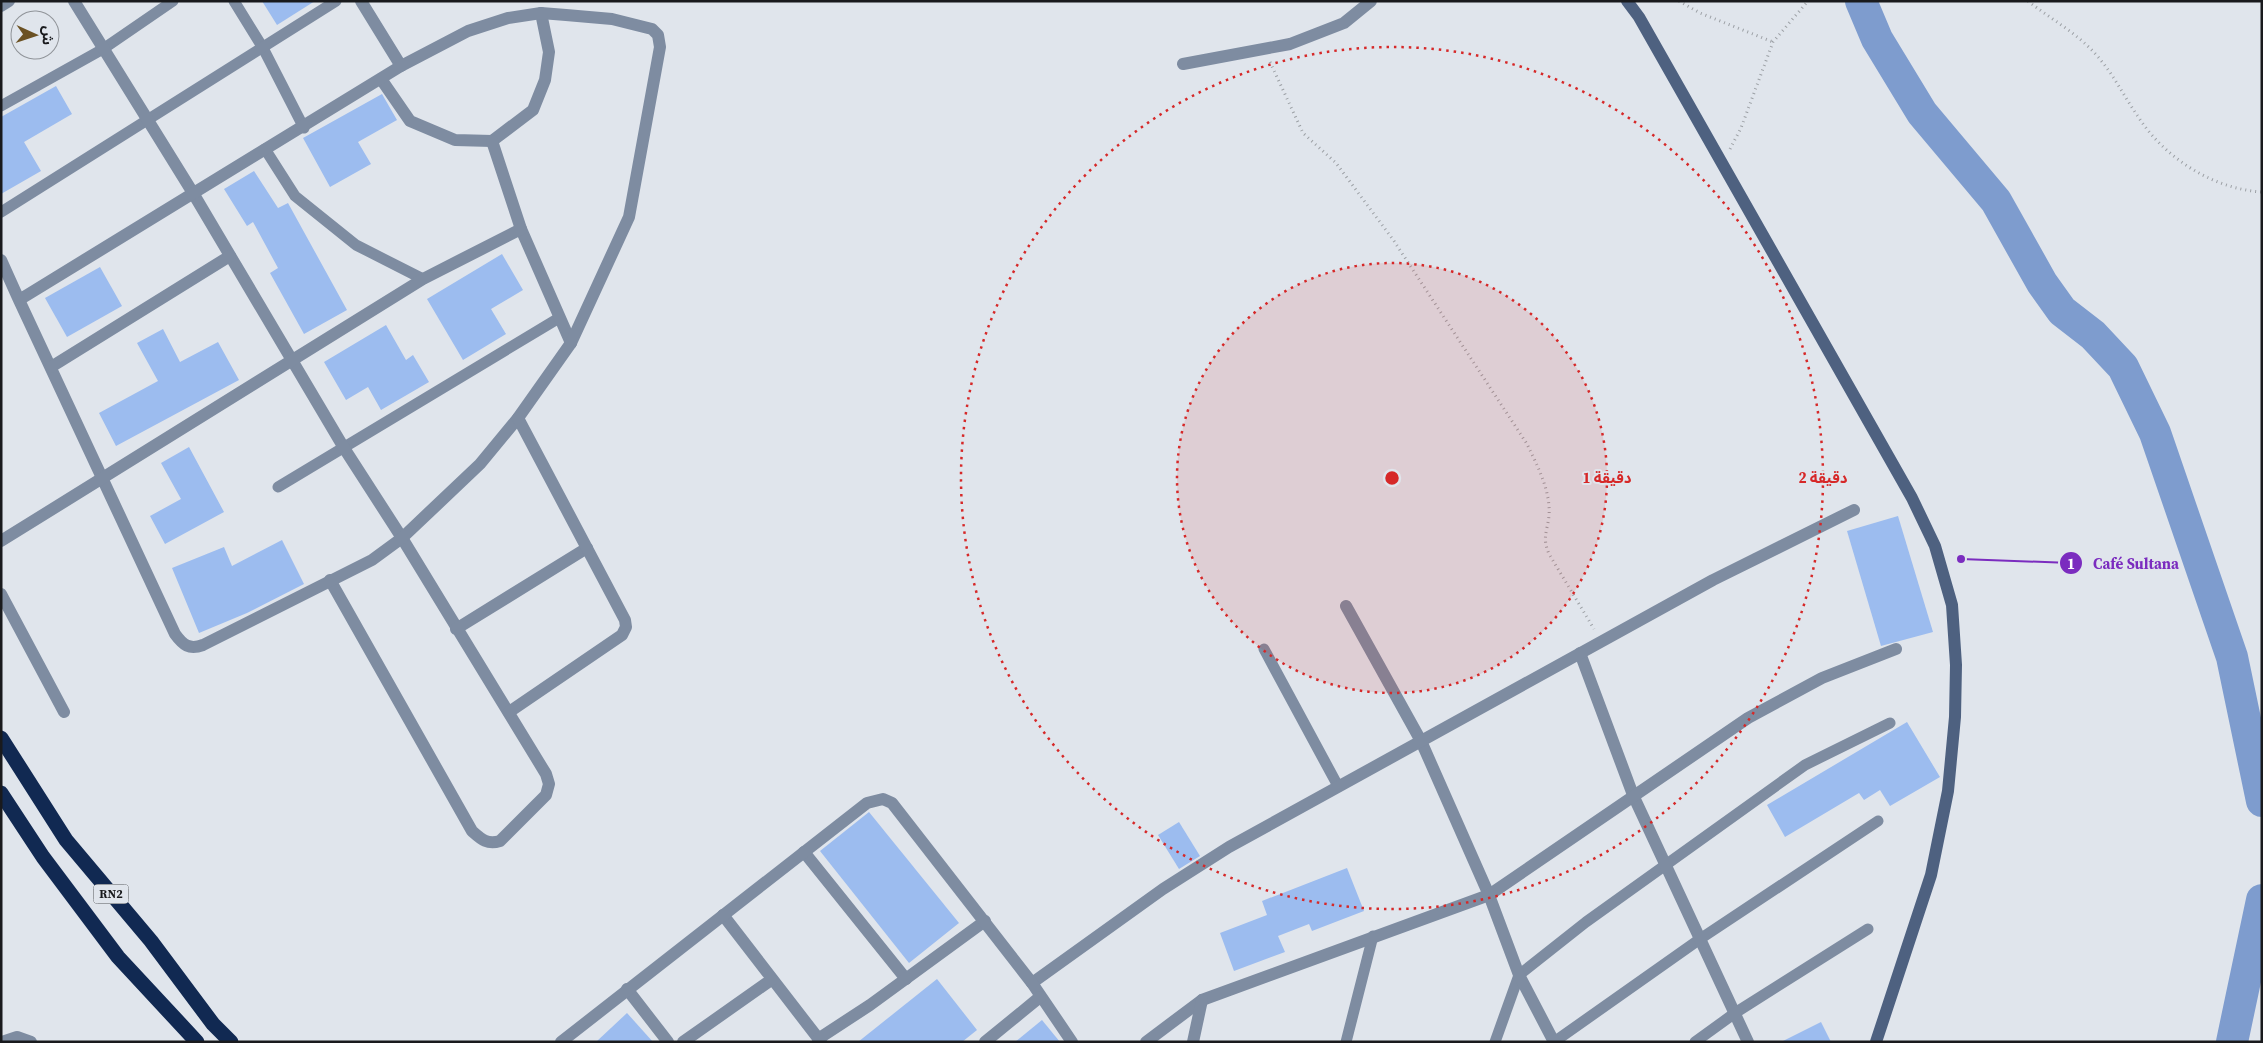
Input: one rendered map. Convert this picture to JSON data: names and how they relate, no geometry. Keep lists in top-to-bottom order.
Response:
{
  "streets": {
    "highway": ["RN2"]
  },
  "places": ["Café Sultana"],
  "north": "right",
  "rings": ["1 دقيقة", "2 دقيقة"]
}
